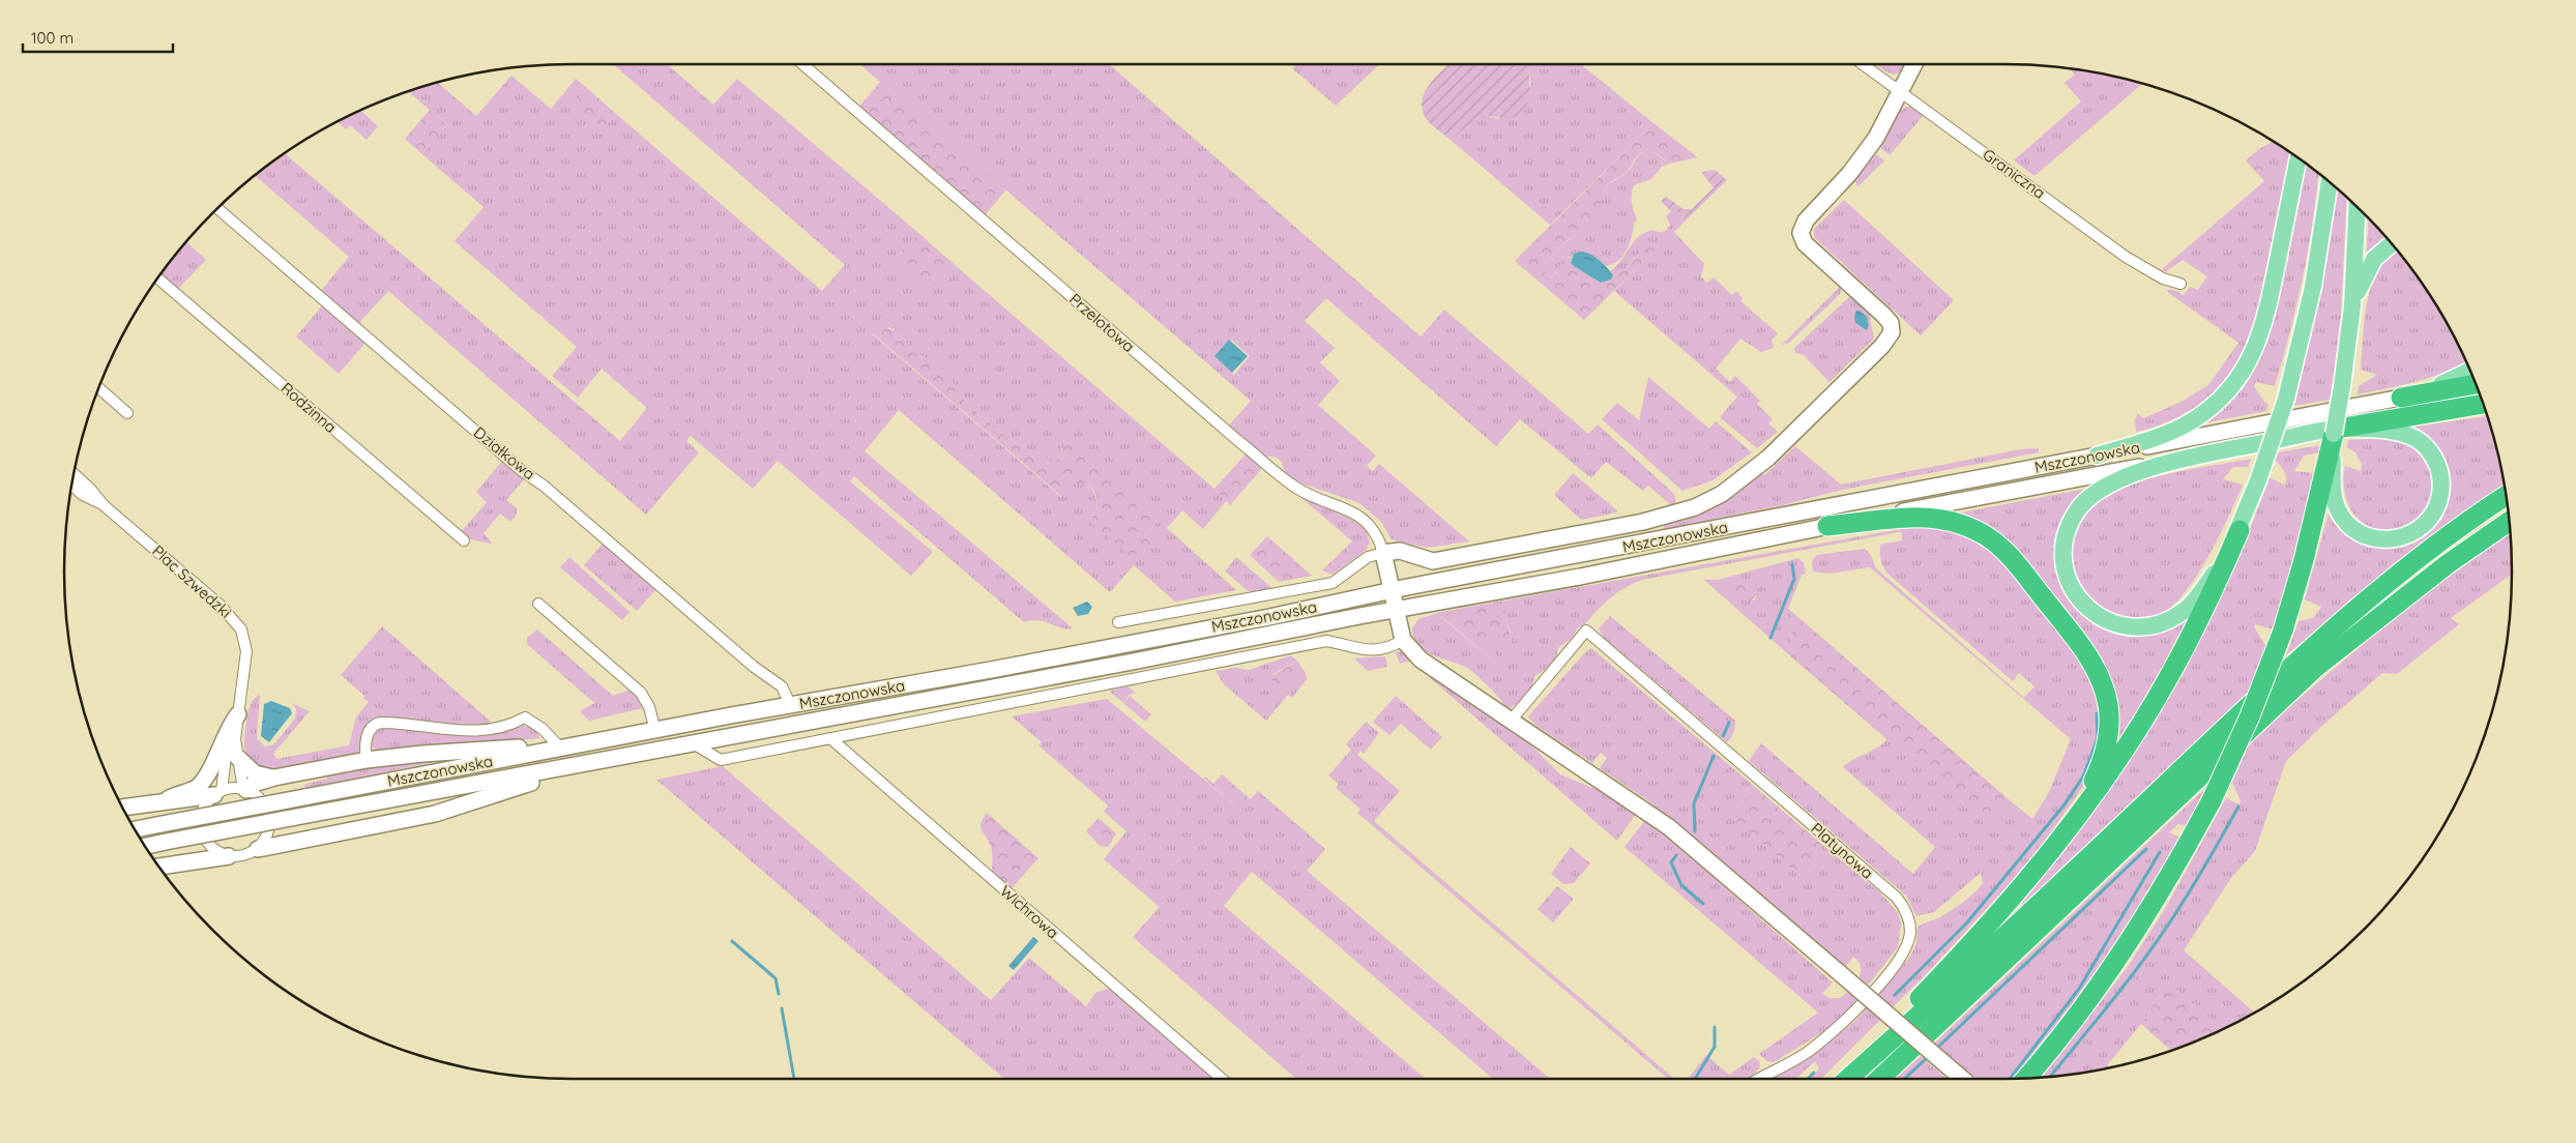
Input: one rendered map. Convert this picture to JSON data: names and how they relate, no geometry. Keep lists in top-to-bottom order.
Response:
{
  "streets": {
    "main road": ["Przelotowa", "Mszczonowska"],
    "street": [
      "Graniczna",
      "Rodzinna",
      "Działkowa",
      "Plac Szwedzki",
      "Platynowa",
      "Wichrowa"
    ]
  },
  "crossings": [
    ["Przelotowa", "Mszczonowska"],
    ["Działkowa", "Mszczonowska"]
  ],
  "scale_bar": "100 m"
}
